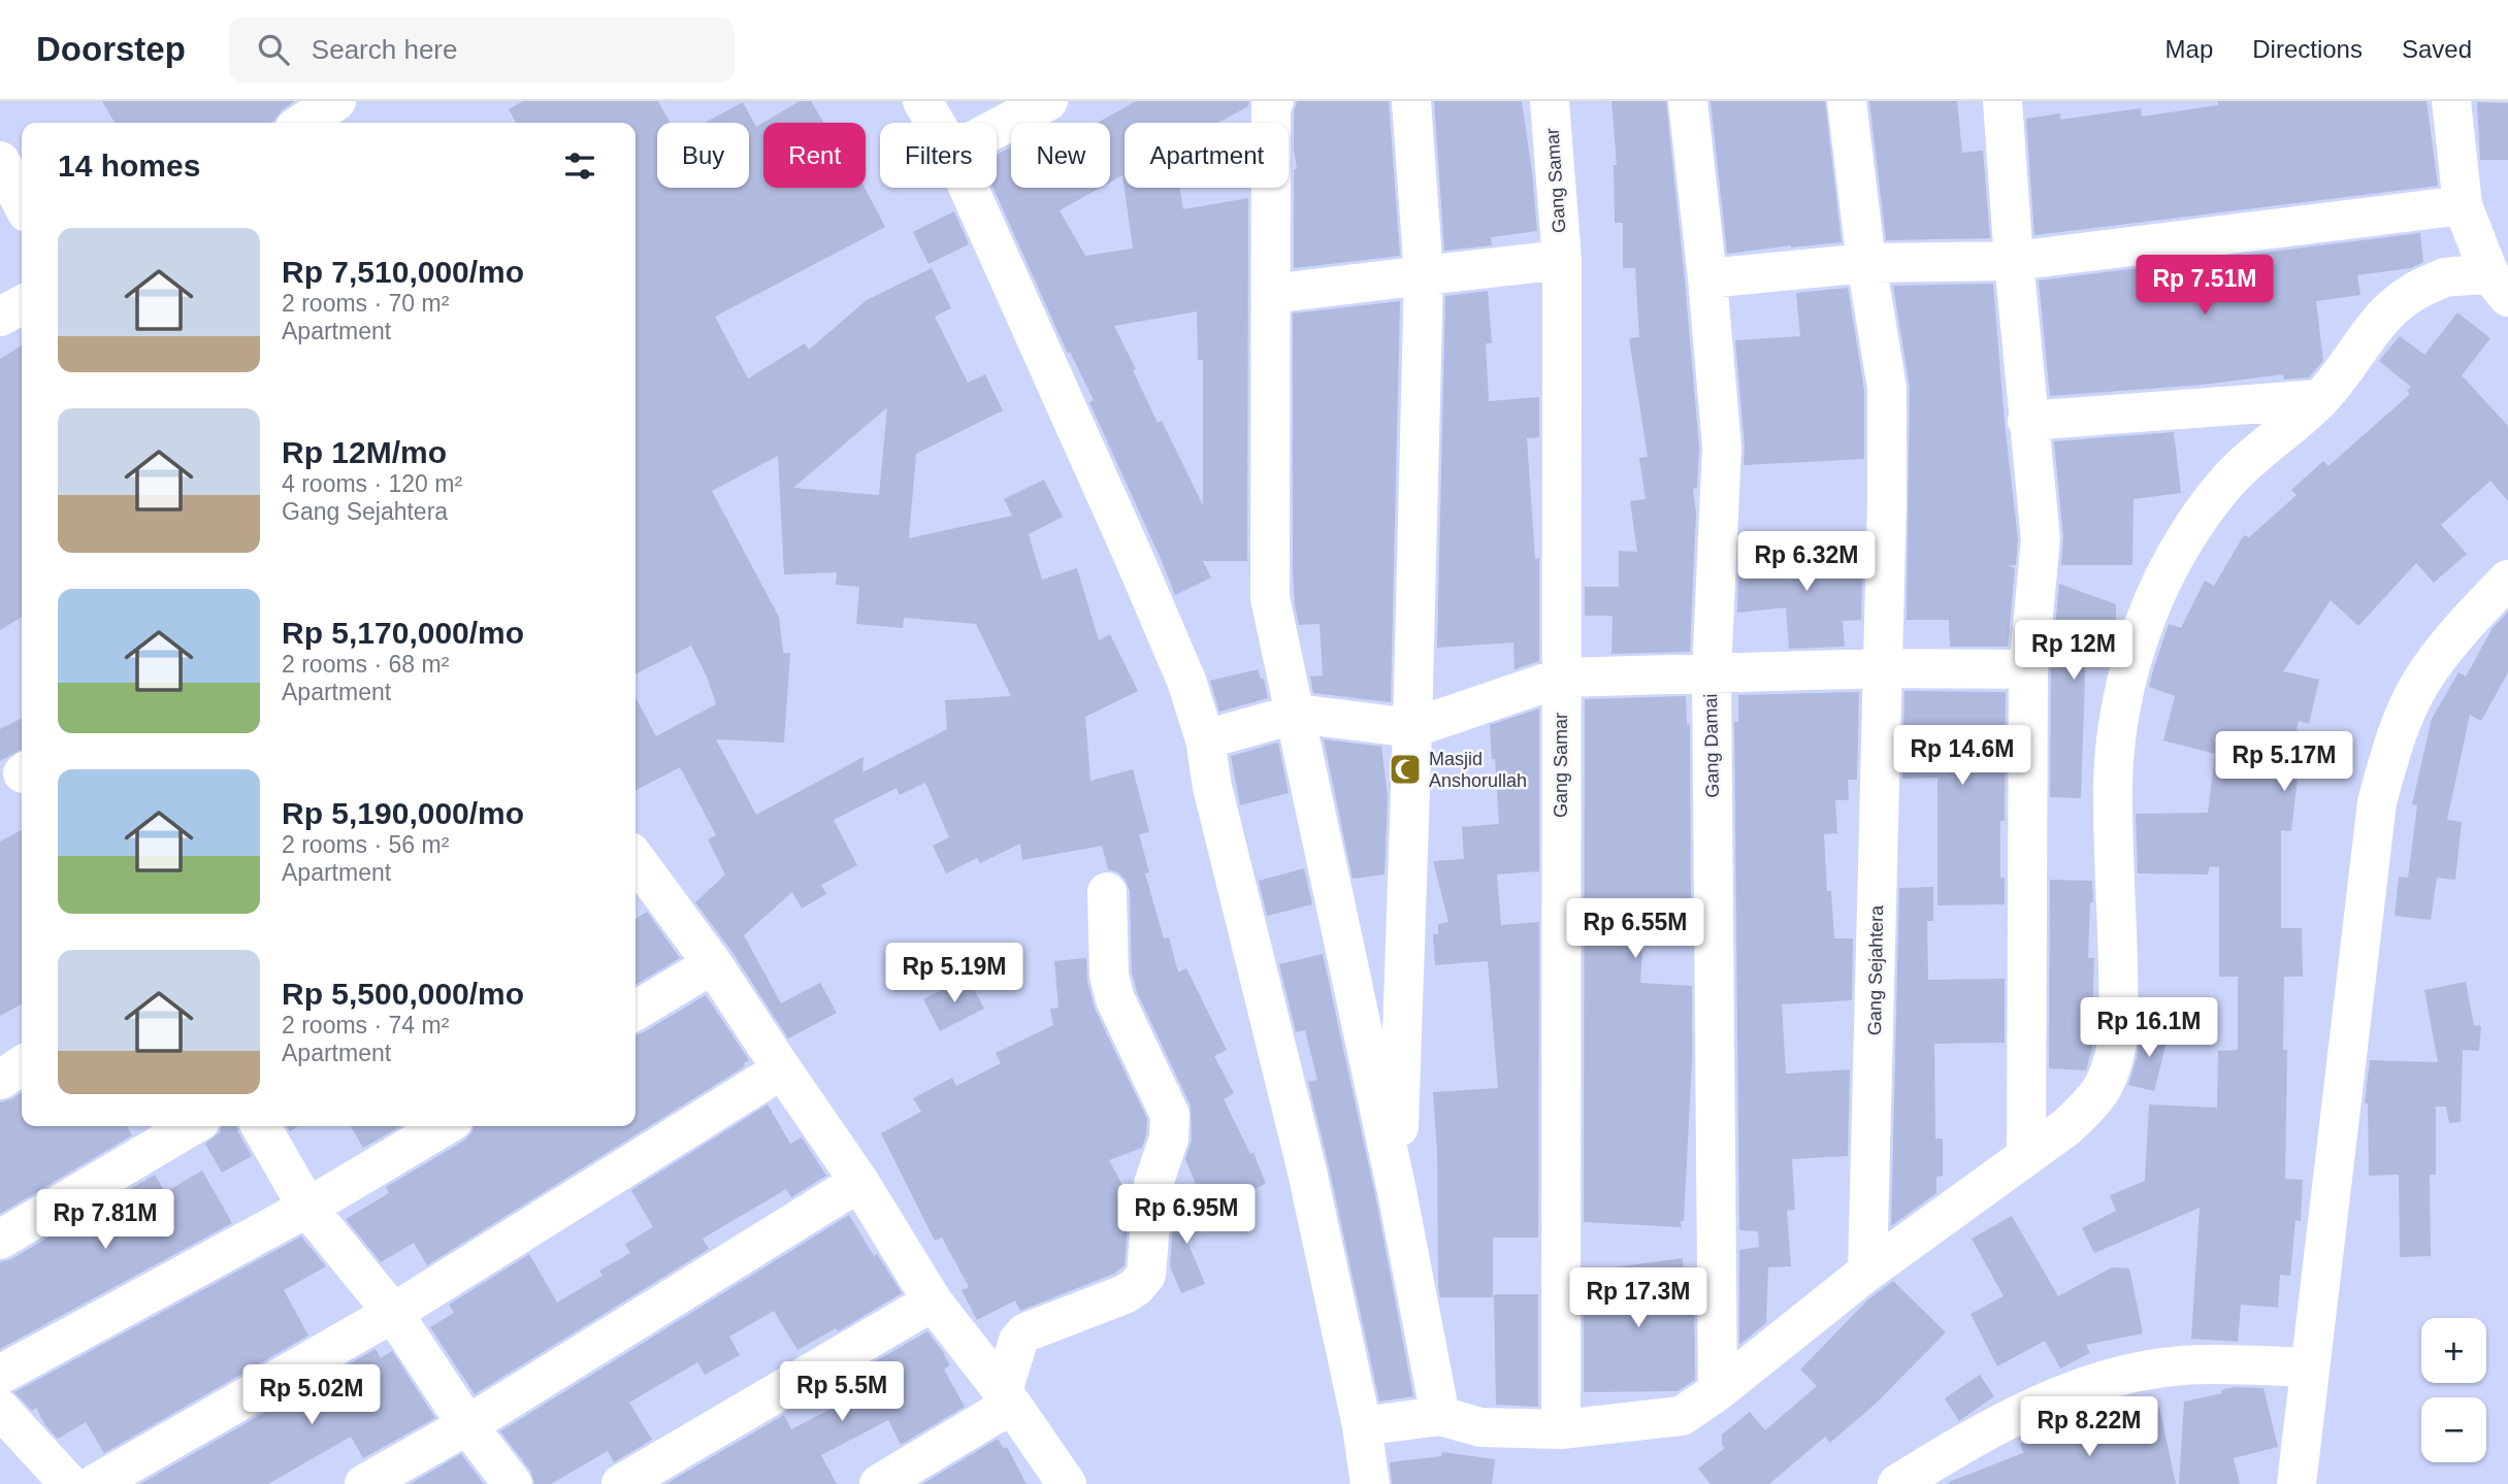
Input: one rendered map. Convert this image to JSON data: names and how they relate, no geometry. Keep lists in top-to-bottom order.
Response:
{
  "streets": {
    "street": ["Gang Samar", "Gang Damai", "Gang Sejahtera"]
  },
  "places": {
    "mosque": ["Masjid Anshorullah"]
  },
  "page": {
    "header": "Doorstep",
    "search": "Search here",
    "nav": ["Map", "Directions", "Saved"],
    "chip": [
      "Buy",
      "Rent",
      "Filters",
      "New",
      "Apartment"
    ],
    "heading": "14 homes",
    "list": [
      {
        "name": "Rp 7,510,000/mo",
        "note": "2 rooms · 70 m² · Apartment"
      },
      {
        "name": "Rp 12M/mo",
        "note": "4 rooms · 120 m² · Gang Sejahtera"
      },
      {
        "name": "Rp 5,170,000/mo",
        "note": "2 rooms · 68 m² · Apartment"
      },
      {
        "name": "Rp 5,190,000/mo",
        "note": "2 rooms · 56 m² · Apartment"
      },
      {
        "name": "Rp 5,500,000/mo",
        "note": "2 rooms · 74 m² · Apartment"
      }
    ],
    "price": [
      "Rp 7.51M",
      "Rp 6.32M",
      "Rp 12M",
      "Rp 14.6M",
      "Rp 5.17M",
      "Rp 6.55M",
      "Rp 5.19M",
      "Rp 16.1M",
      "Rp 6.95M",
      "Rp 7.81M",
      "Rp 17.3M",
      "Rp 5.5M",
      "Rp 5.02M",
      "Rp 8.22M"
    ],
    "map_buttons": ["+", "−"]
  }
}
